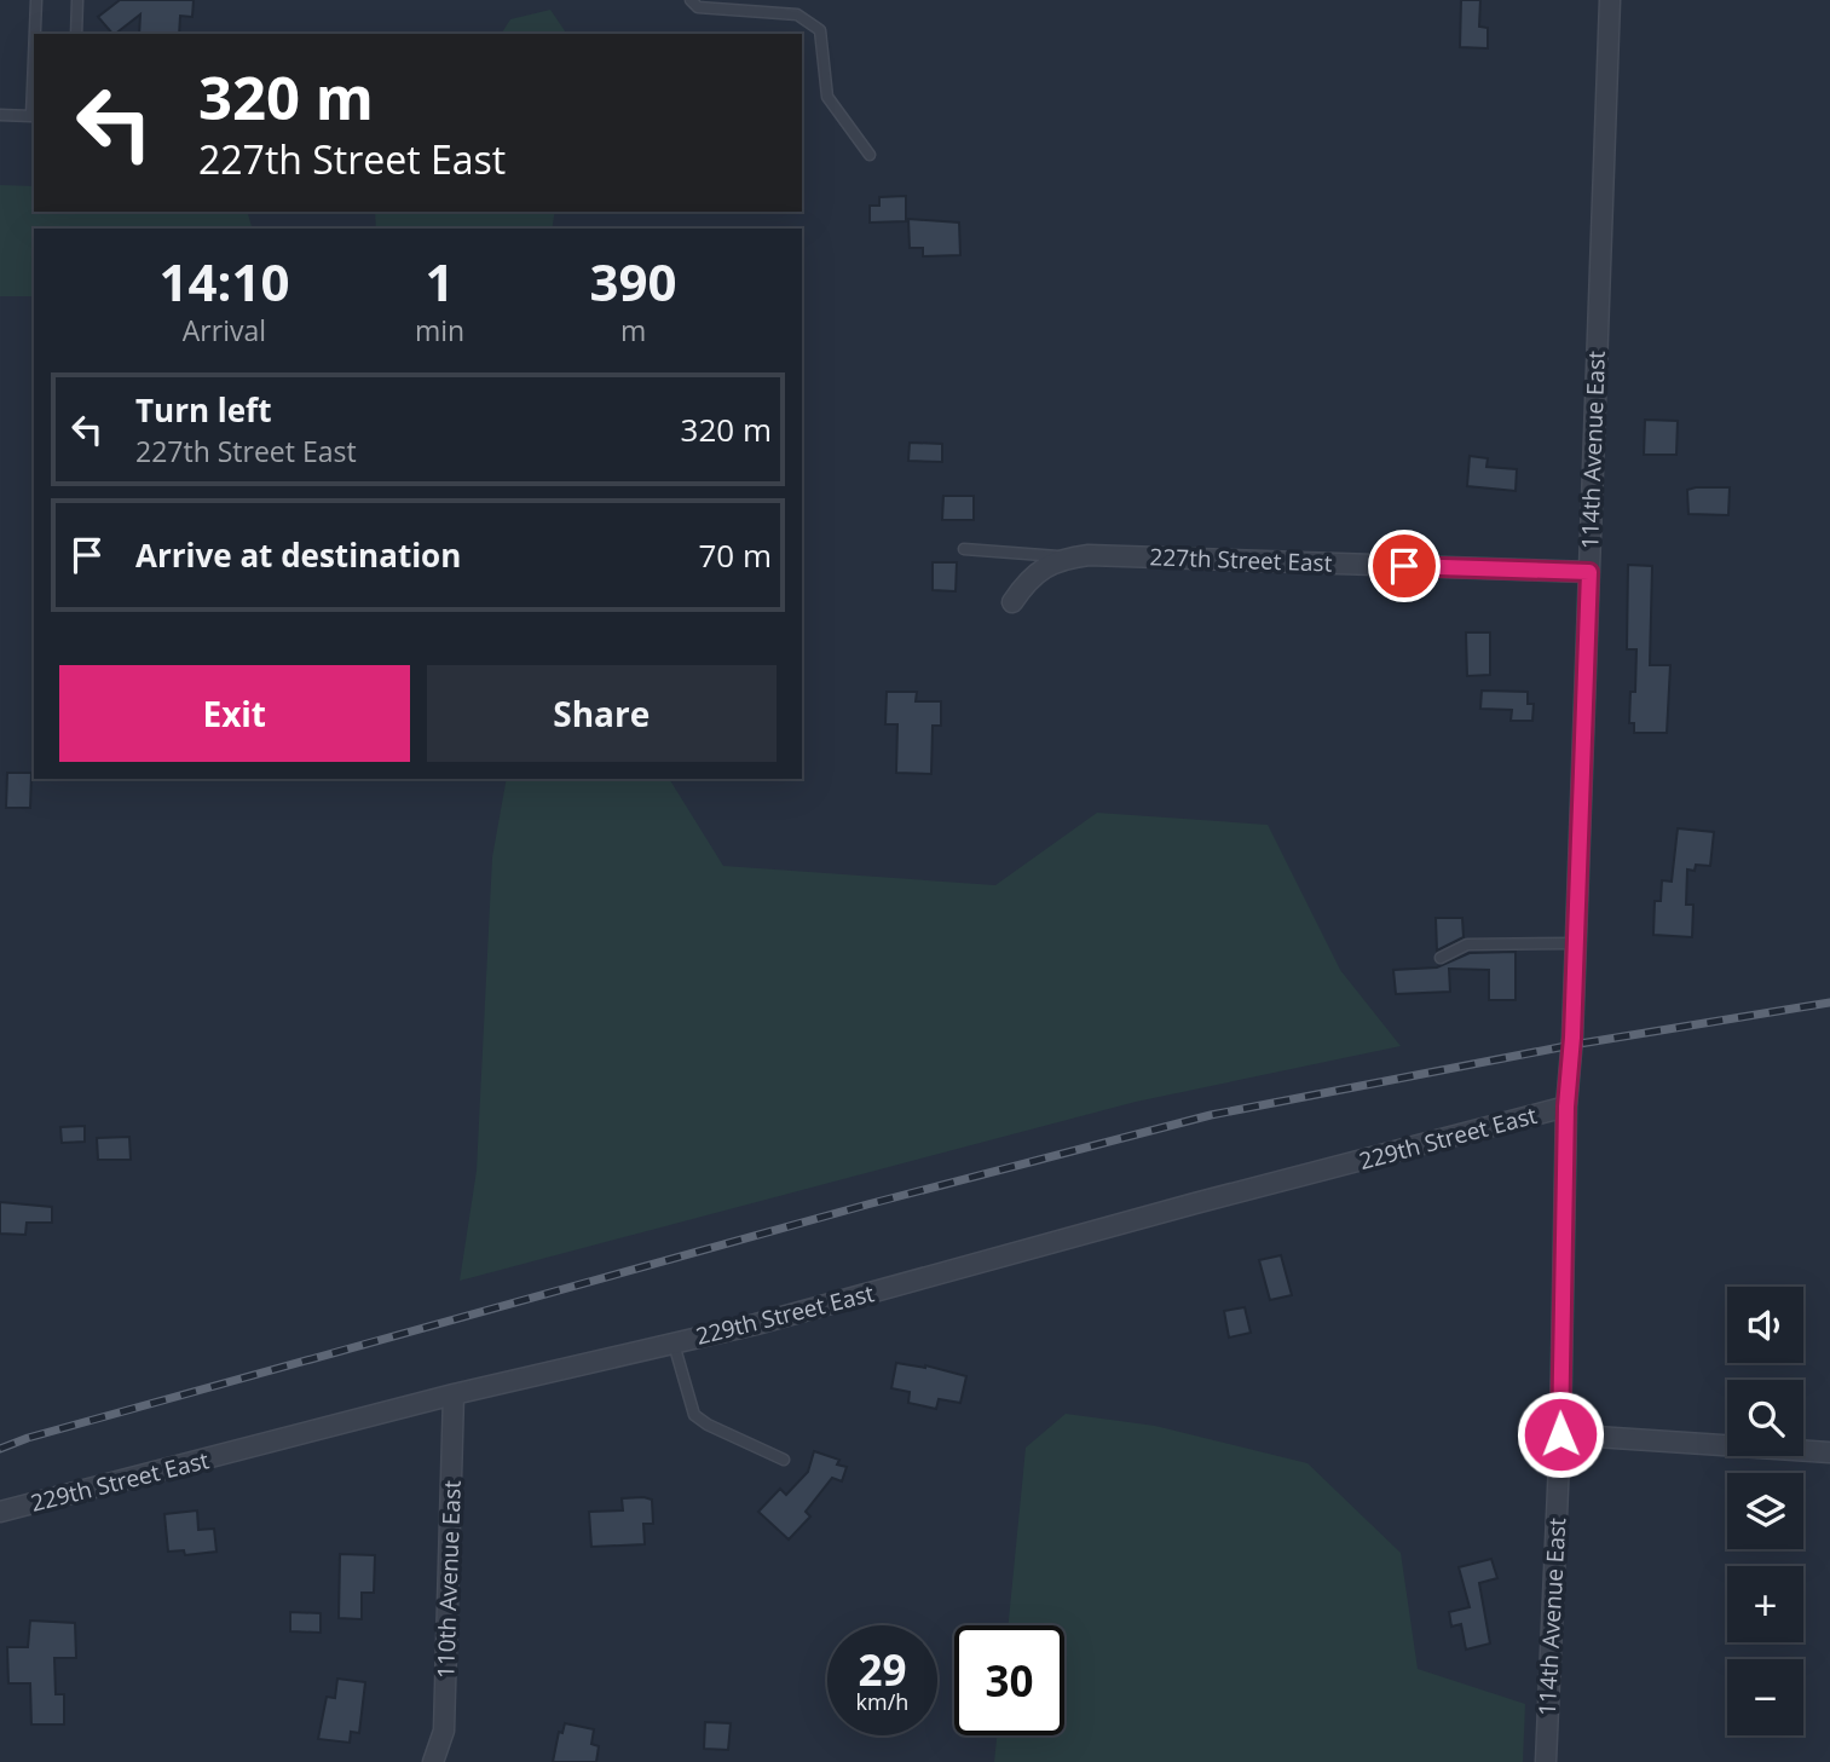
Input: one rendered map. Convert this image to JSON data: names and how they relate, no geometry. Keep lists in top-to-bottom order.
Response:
{
  "streets": {
    "street": [
      "114th Avenue East",
      "227th Street East",
      "229th Street East",
      "110th Avenue East"
    ]
  },
  "crossings": [
    ["114th Avenue East", "227th Street East"],
    ["114th Avenue East", "229th Street East"],
    ["229th Street East", "110th Avenue East"]
  ],
  "page": {
    "turn": ["320 m", "227th Street East"],
    "eta": [
      "14:10",
      "Arrival",
      "1",
      "min",
      "390",
      "m"
    ],
    "list": [
      {
        "name": "Turn left",
        "note": "227th Street East",
        "value": "320 m"
      },
      {
        "name": "Arrive at destination",
        "value": "70 m"
      }
    ],
    "buttons": ["Exit", "Share"],
    "map_buttons": ["+", "−"],
    "speed": "29 km/h",
    "limit": "30"
  }
}
